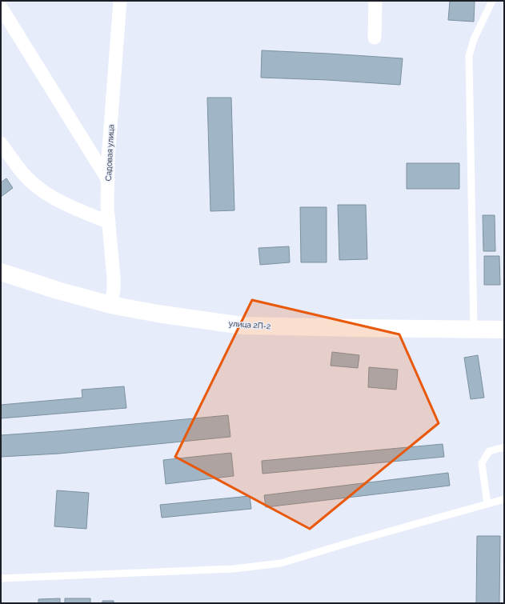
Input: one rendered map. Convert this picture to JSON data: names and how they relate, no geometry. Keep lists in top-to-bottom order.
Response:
{
  "streets": {
    "main road": ["улица 2П-2"],
    "street": ["Садовая улица"]
  },
  "crossings": [
    ["Садовая улица", "улица 2П-2"]
  ]
}
